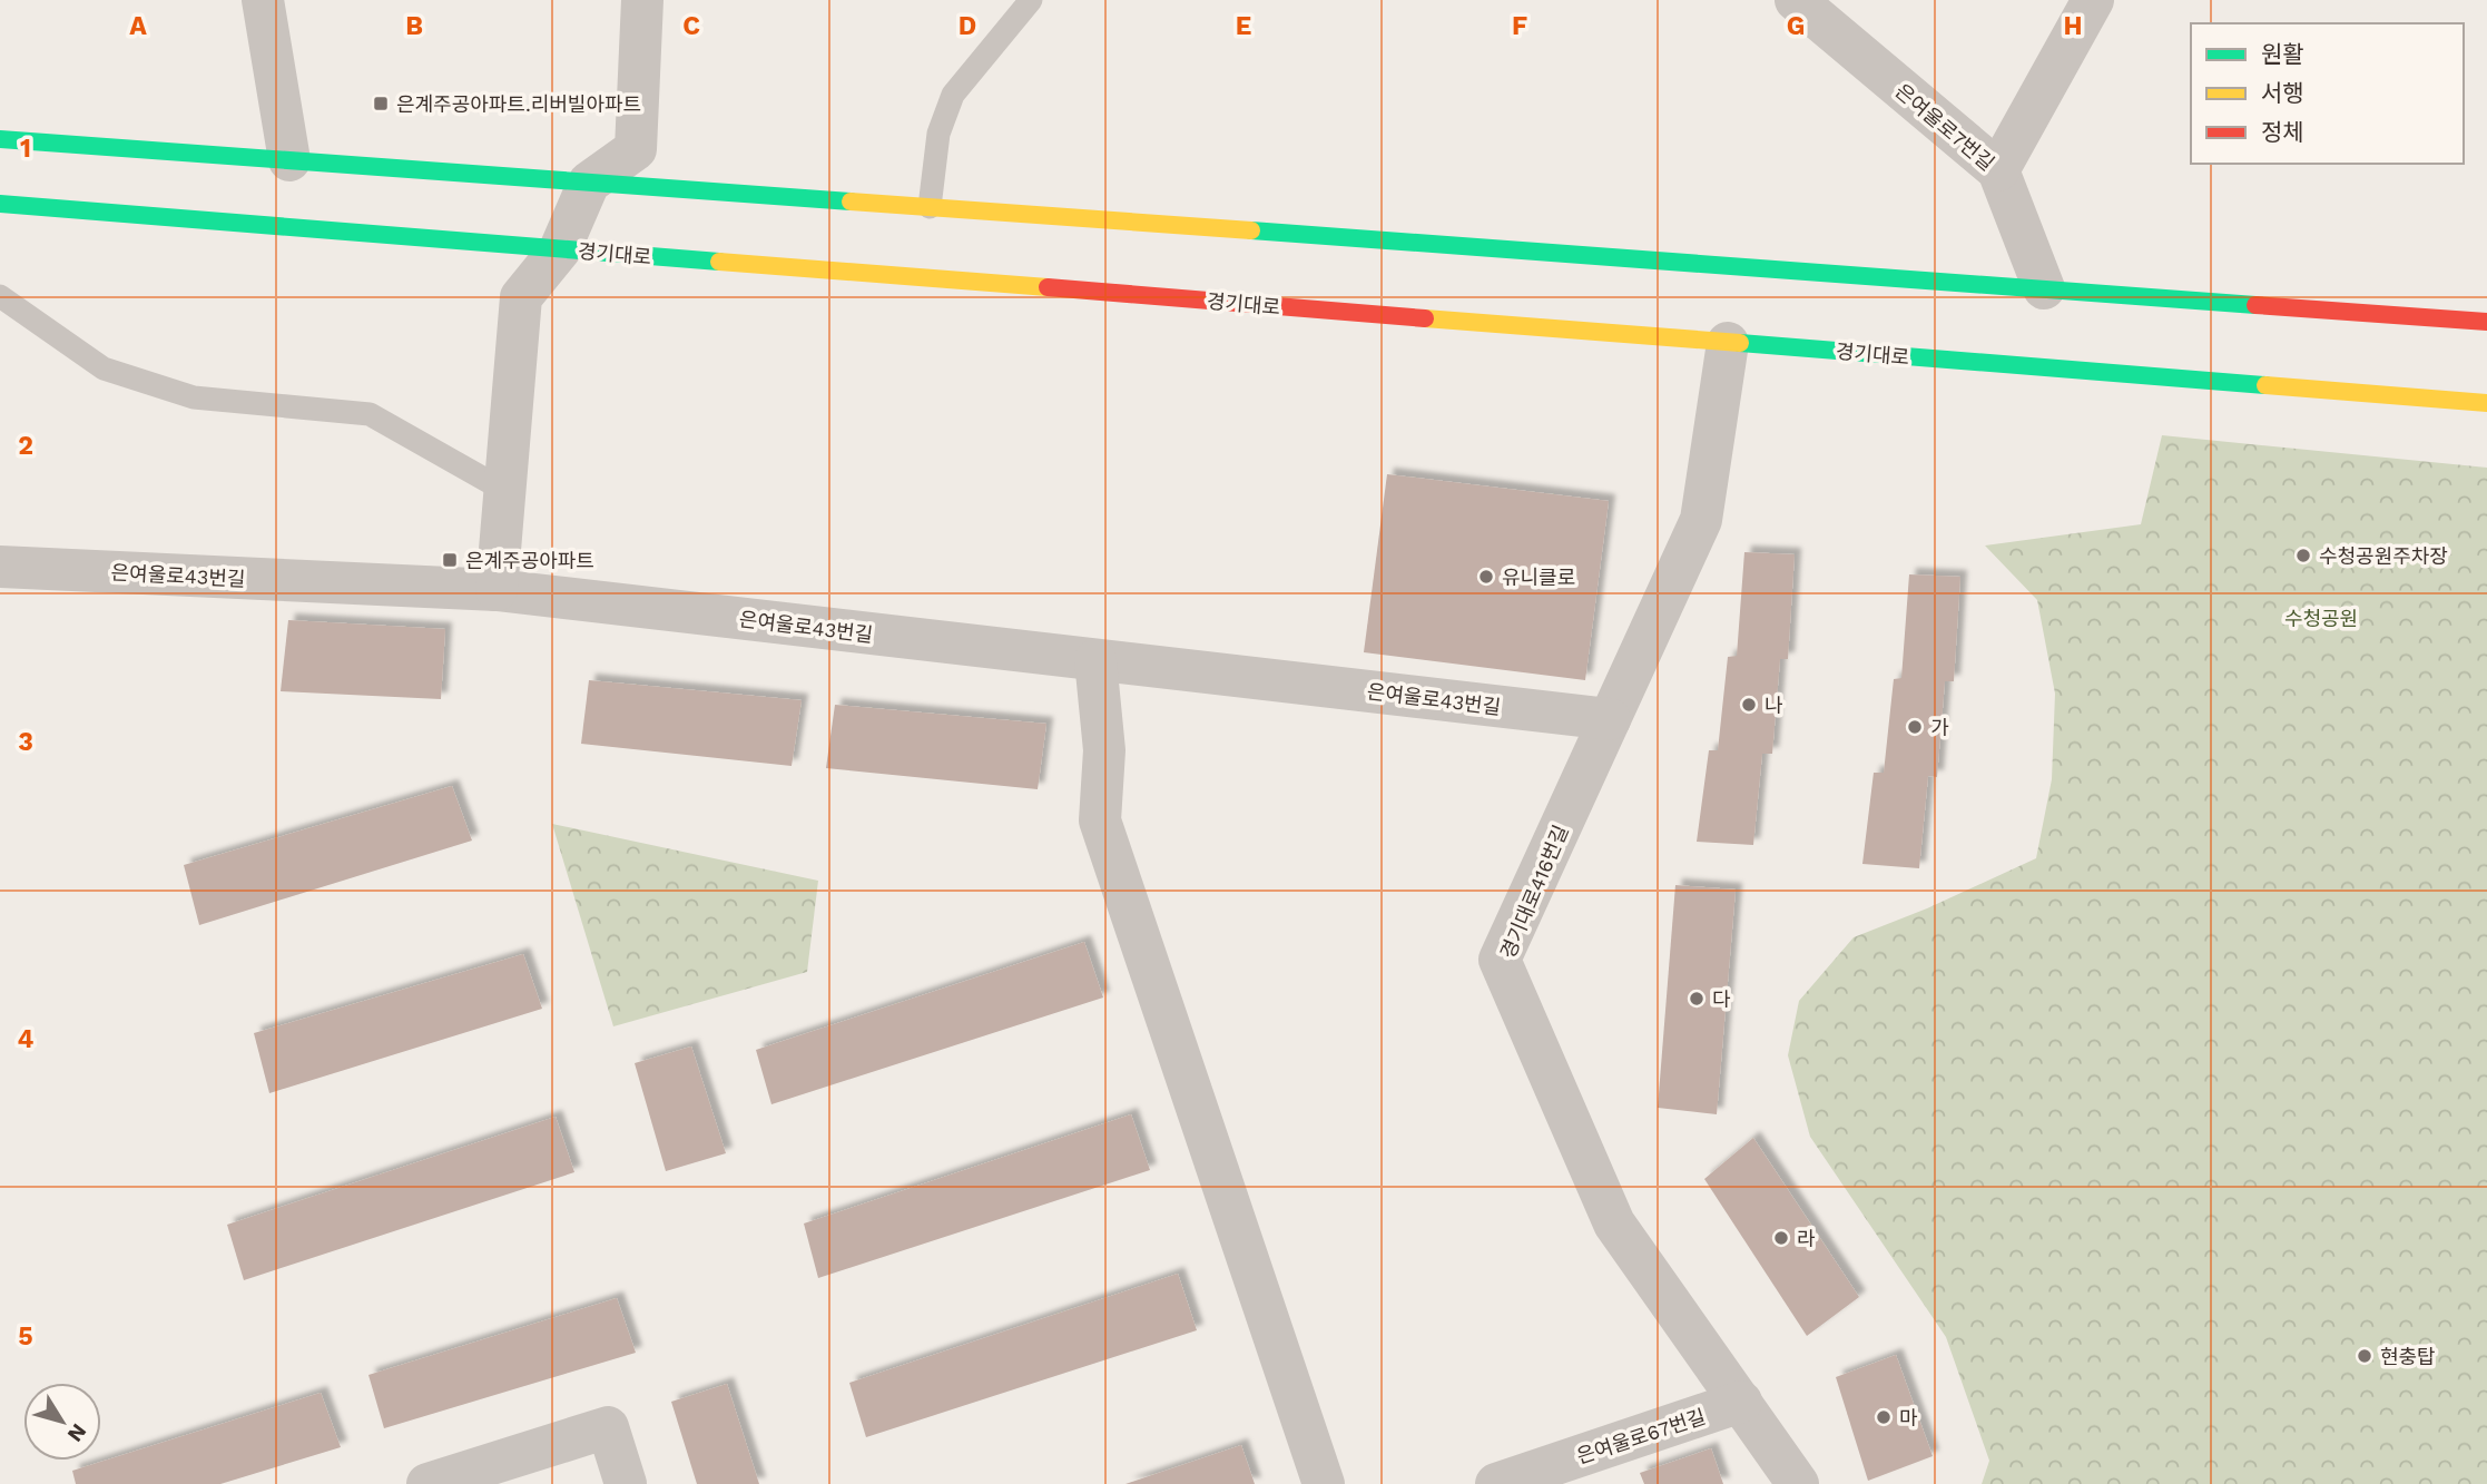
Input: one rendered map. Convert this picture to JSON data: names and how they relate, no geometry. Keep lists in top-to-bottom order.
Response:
{
  "streets": {
    "main road": ["경기대로"],
    "street": [
      "은여울로7번길",
      "은여울로43번길",
      "경기대로416번길",
      "은여울로67번길"
    ]
  },
  "crossings": [
    ["경기대로", "경기대로416번길"],
    ["은여울로43번길", "경기대로416번길"],
    ["경기대로416번길", "은여울로67번길"]
  ],
  "parks": ["수청공원"],
  "places": {
    "transit": ["은계주공아파트.리버빌아파트", "은계주공아파트"],
    "other": [
      "수청공원주차장",
      "유니클로",
      "나",
      "가",
      "다",
      "라",
      "현충탑",
      "마"
    ]
  },
  "legend": ["원활", "서행", "정체"],
  "north": "bottom right",
  "grid": {
    "columns": [
      "A",
      "B",
      "C",
      "D",
      "E",
      "F",
      "G",
      "H"
    ],
    "rows": [
      "1",
      "2",
      "3",
      "4",
      "5"
    ]
  }
}
